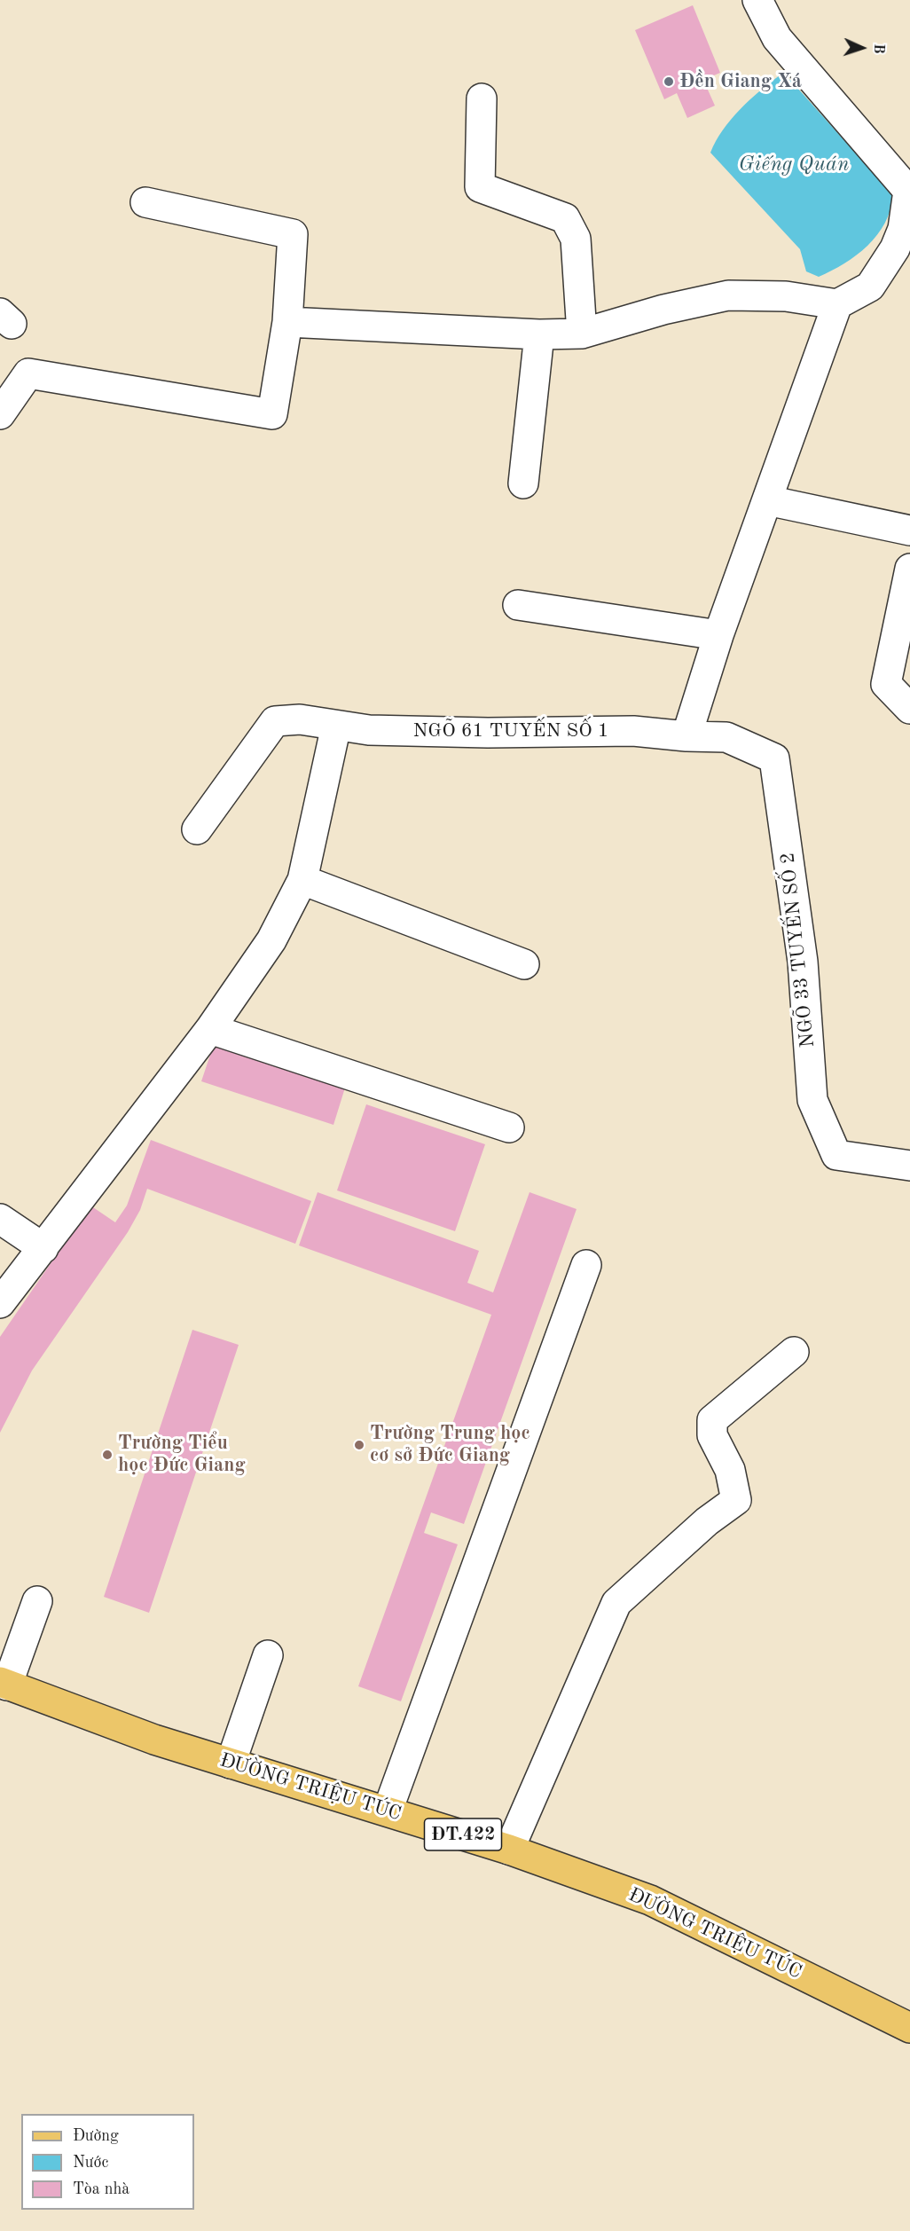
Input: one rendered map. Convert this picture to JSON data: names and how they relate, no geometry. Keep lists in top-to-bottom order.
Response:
{
  "streets": {
    "main road": ["ĐƯỜNG TRIỆU TÚC", "ĐT.422"],
    "street": ["NGÕ 61 TUYẾN SỐ 1", "NGÕ 33 TUYẾN SỐ 2"]
  },
  "crossings": [
    ["NGÕ 61 TUYẾN SỐ 1", "NGÕ 33 TUYẾN SỐ 2"]
  ],
  "water": ["Giếng Quán"],
  "places": ["Đền Giang Xá", "Trường Trung học cơ sở Đức Giang", "Trường Tiểu học Đức Giang"],
  "legend": ["Đường", "Nước", "Tòa nhà"],
  "north": "right"
}
